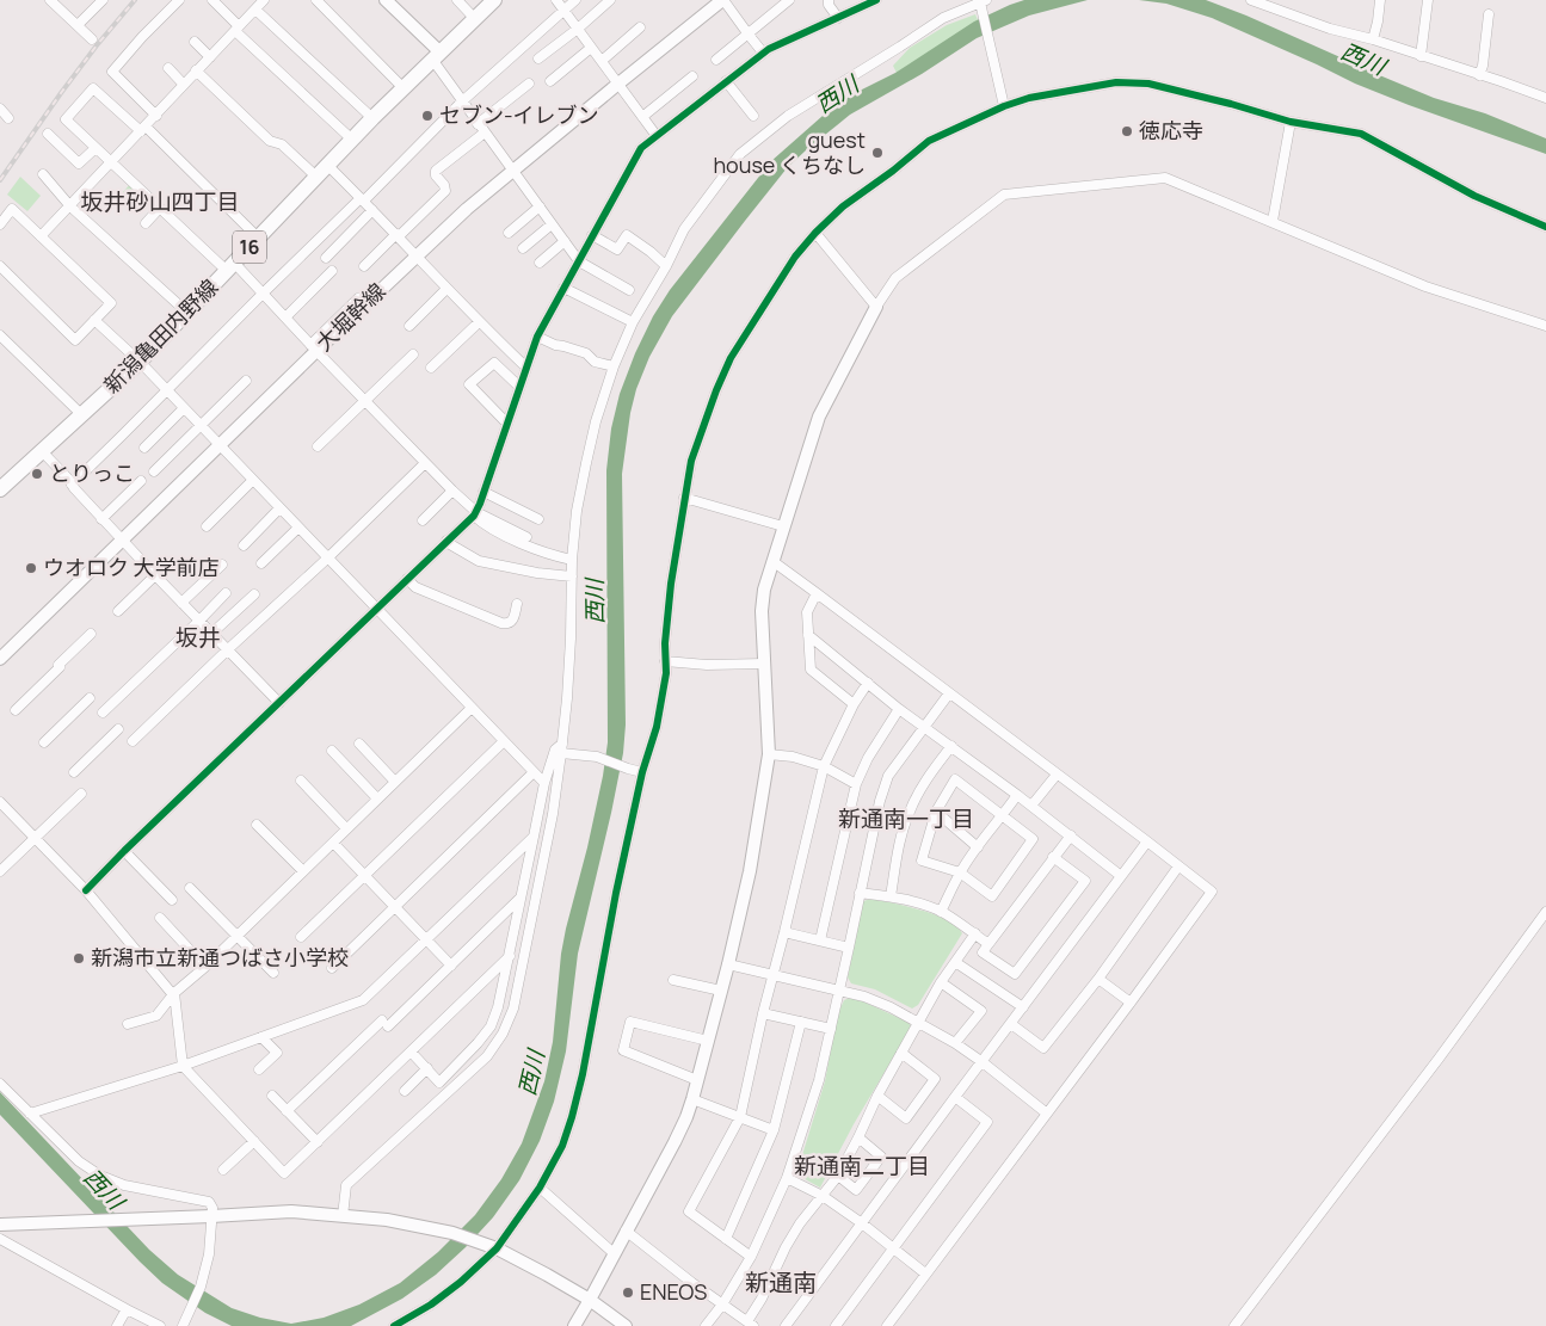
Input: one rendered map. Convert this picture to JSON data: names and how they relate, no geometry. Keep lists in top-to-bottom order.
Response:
{
  "streets": {
    "main road": ["16", "新潟亀田内野線"],
    "street": ["大堀幹線"]
  },
  "districts": [
    "坂井砂山四丁目",
    "坂井",
    "新通南一丁目",
    "新通南二丁目",
    "新通南"
  ],
  "water": ["西川"],
  "places": [
    "セブン-イレブン",
    "徳応寺",
    "guest house くちなし",
    "とりっこ",
    "ウオロク 大学前店",
    "新潟市立新通つばさ小学校",
    "ENEOS"
  ]
}
